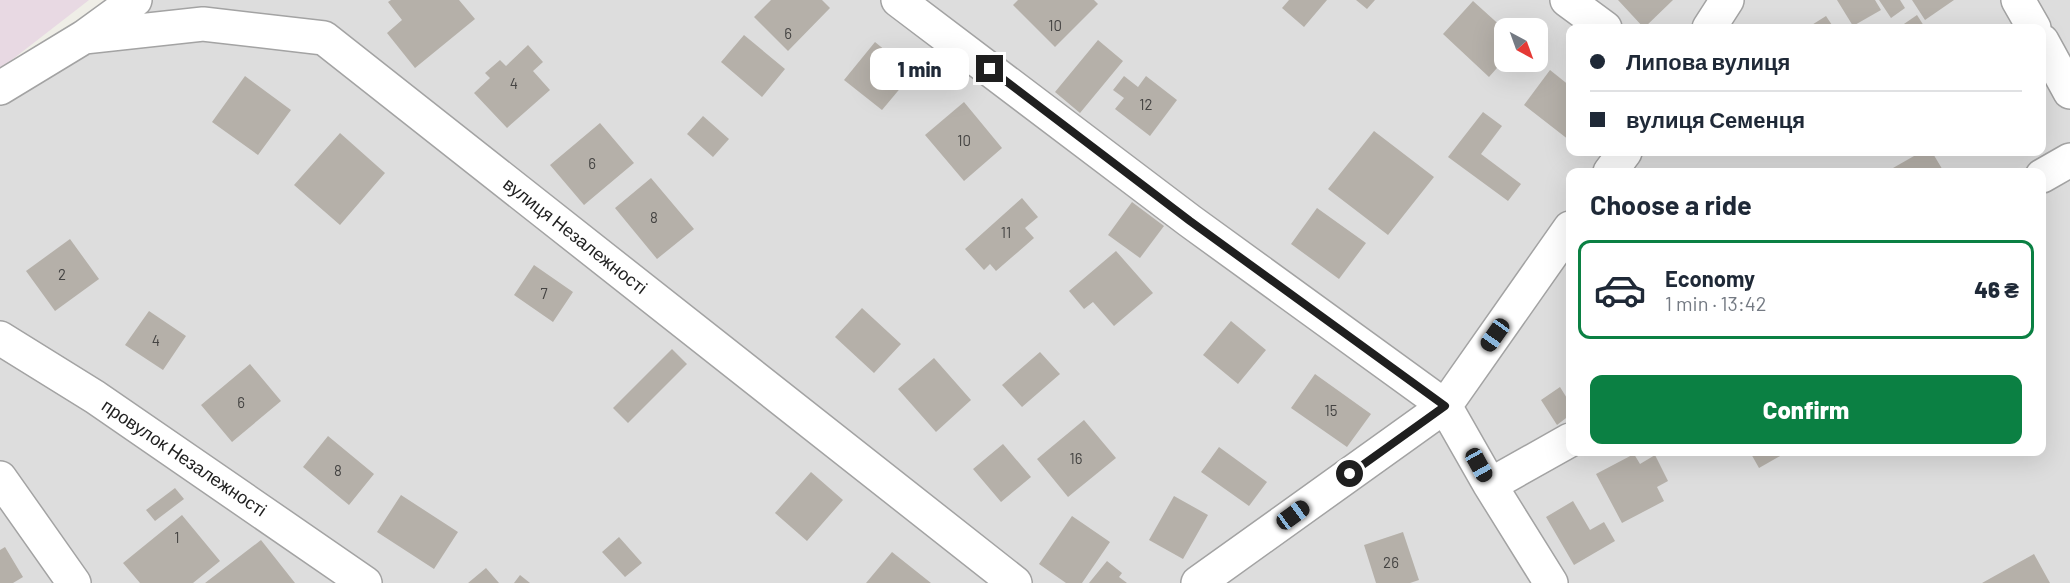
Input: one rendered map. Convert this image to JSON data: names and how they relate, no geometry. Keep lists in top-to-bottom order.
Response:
{
  "streets": {
    "street": ["вулиця Незалежності", "провулок Незалежності"]
  },
  "house_numbers": [
    "10",
    "6",
    "4",
    "12",
    "10",
    "6",
    "8",
    "11",
    "2",
    "7",
    "4",
    "6",
    "15",
    "16",
    "8",
    "1",
    "26"
  ],
  "north": "bottom right",
  "page": {
    "banner": ["Липова вулиця", "вулиця Семенця"],
    "bubble": "1 min",
    "heading": "Choose a ride",
    "list": [
      {
        "name": "Economy",
        "note": "1 min · 13:42",
        "value": "46 ₴"
      }
    ],
    "buttons": "Confirm"
  }
}
